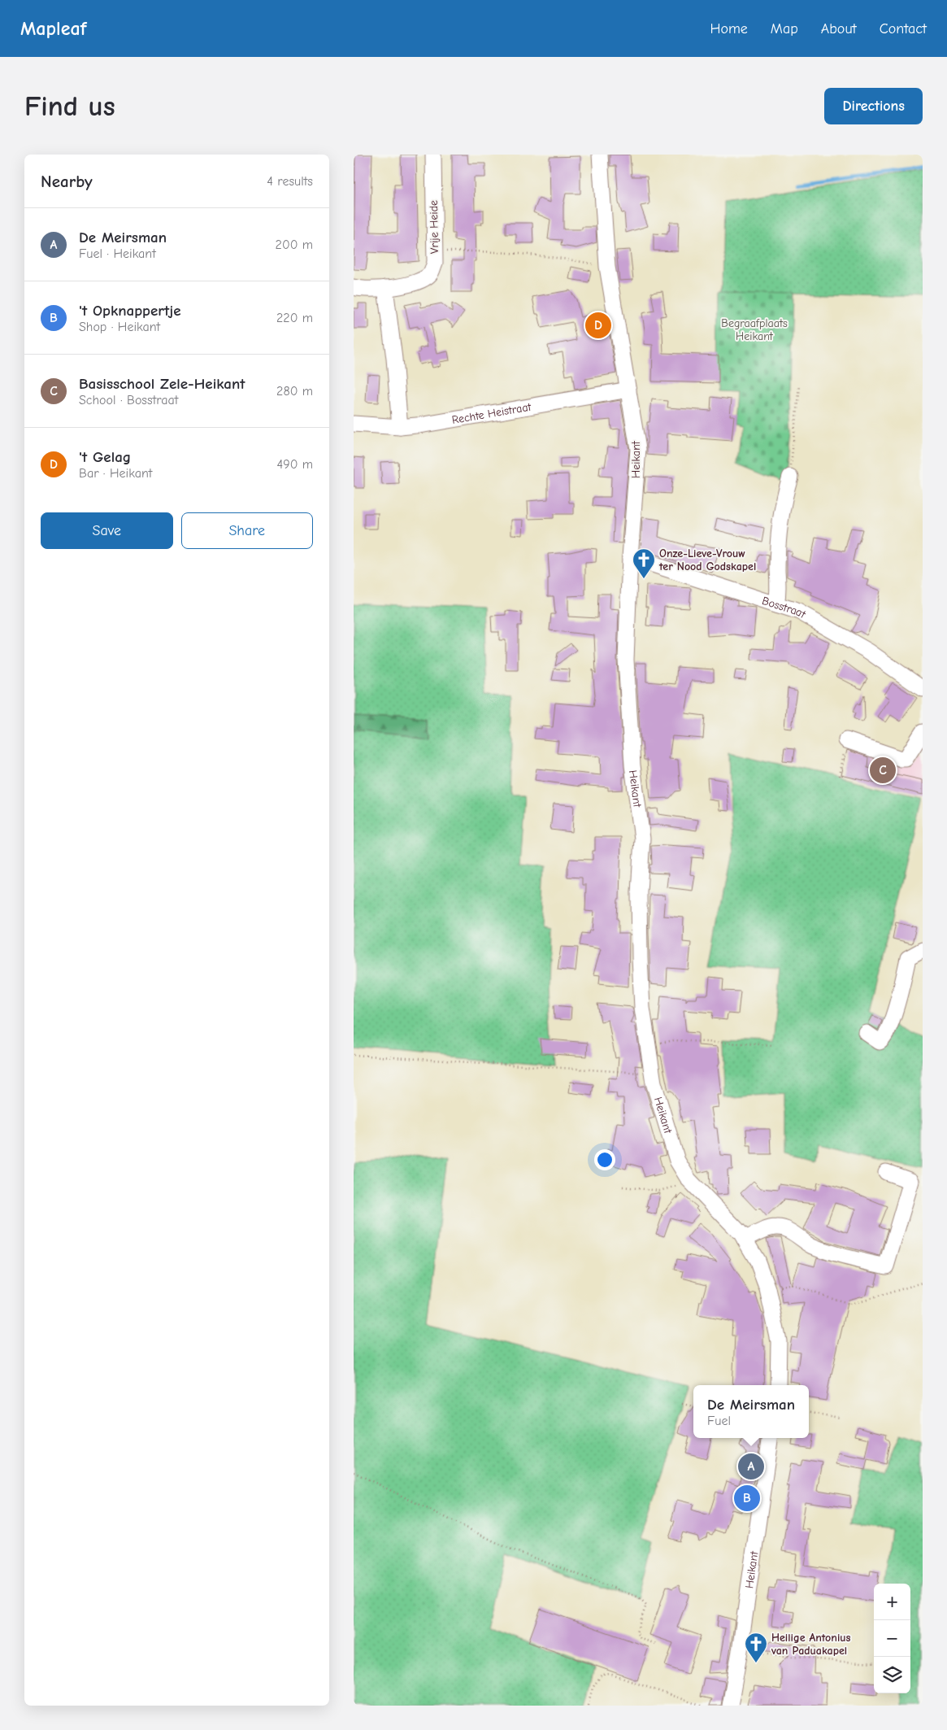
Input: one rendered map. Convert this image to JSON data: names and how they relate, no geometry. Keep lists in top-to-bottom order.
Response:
{
  "streets": {
    "street": [
      "Vrije Heide",
      "Rechte Heistraat",
      "Heikant",
      "Bosstraat"
    ]
  },
  "crossings": [
    ["Rechte Heistraat", "Heikant"],
    ["Heikant", "Bosstraat"]
  ],
  "parks": ["Begraafplaats Heikant"],
  "places": {
    "church": ["Onze-Lieve-Vrouw ter Nood Godskapel", "Heilige Antonius van Paduakapel"]
  },
  "page": {
    "header": "Mapleaf",
    "nav": [
      "Home",
      "Map",
      "About",
      "Contact"
    ],
    "buttons": [
      "Directions",
      ["Save", "Share"]
    ],
    "title": "Find us",
    "heading": ["Nearby", "4 results"],
    "list": [
      {
        "mark": "A",
        "name": "De Meirsman",
        "note": "Fuel · Heikant",
        "value": "200 m"
      },
      {
        "mark": "B",
        "name": "'t Opknappertje",
        "note": "Shop · Heikant",
        "value": "220 m"
      },
      {
        "mark": "C",
        "name": "Basisschool Zele-Heikant",
        "note": "School · Bosstraat",
        "value": "280 m"
      },
      {
        "mark": "D",
        "name": "'t Gelag",
        "note": "Bar · Heikant",
        "value": "490 m"
      }
    ],
    "pins": [
      "D",
      "C",
      "A",
      "B"
    ],
    "popup": ["De Meirsman", "Fuel"],
    "map_buttons": ["+", "−"]
  }
}
